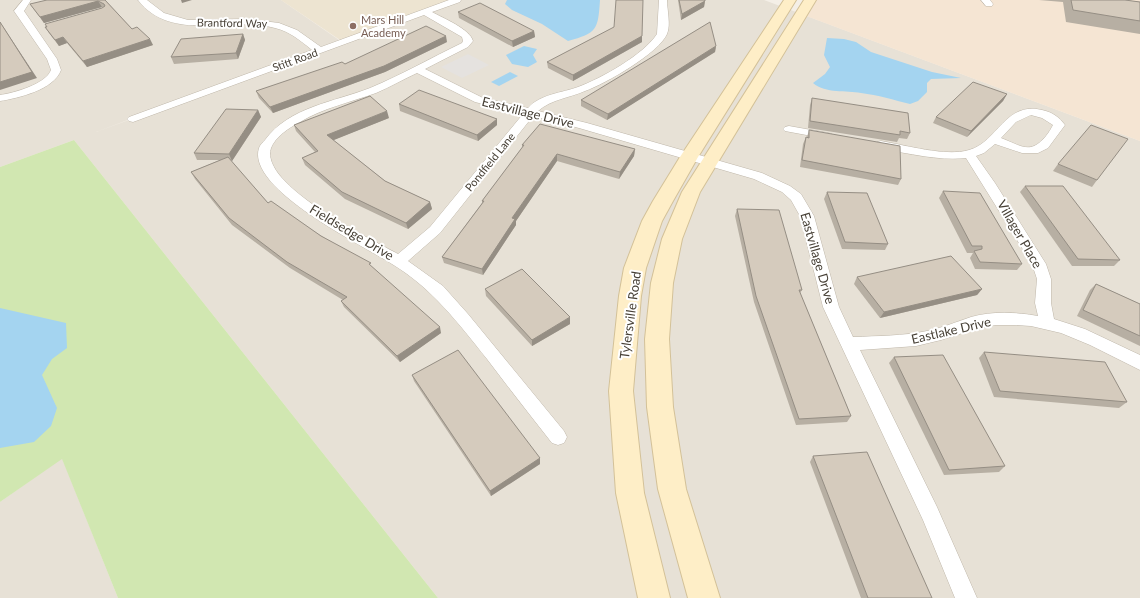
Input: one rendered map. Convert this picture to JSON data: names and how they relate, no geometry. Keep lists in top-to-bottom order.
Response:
{
  "streets": {
    "main road": ["Tylersville Road"],
    "street": [
      "Brantford Way",
      "Stitt Road",
      "Eastvillage Drive",
      "Pondfield Lane",
      "Fieldsedge Drive",
      "Villager Place",
      "Eastlake Drive"
    ]
  },
  "crossings": [
    ["Brantford Way", "Stitt Road"],
    ["Stitt Road", "Fieldsedge Drive"],
    ["Eastvillage Drive", "Pondfield Lane"],
    ["Eastvillage Drive", "Fieldsedge Drive"],
    ["Eastvillage Drive", "Tylersville Road"],
    ["Eastvillage Drive", "Eastlake Drive"],
    ["Pondfield Lane", "Fieldsedge Drive"],
    ["Villager Place", "Eastlake Drive"]
  ],
  "places": ["Mars Hill Academy"]
}
